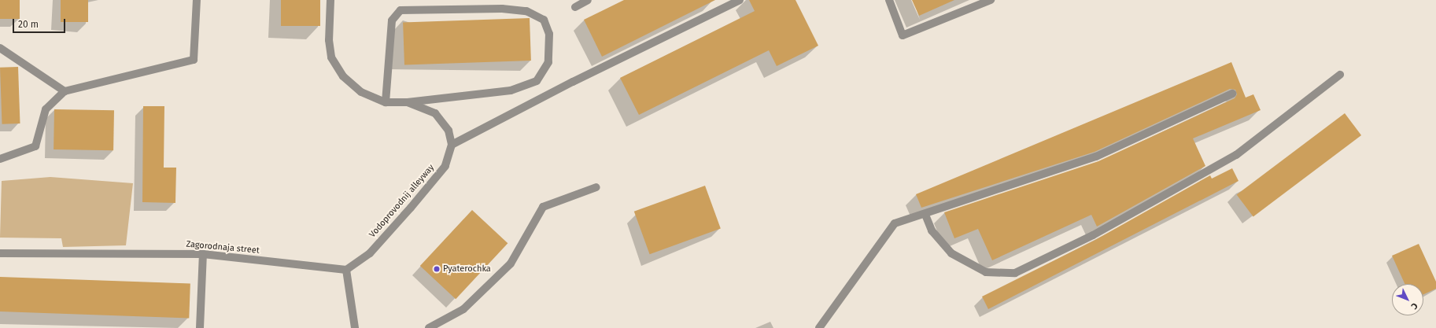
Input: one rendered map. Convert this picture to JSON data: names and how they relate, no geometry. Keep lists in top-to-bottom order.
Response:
{
  "streets": {
    "street": ["Vodoprovodnij alleyway", "Zagorodnaja street"]
  },
  "crossings": [
    ["Vodoprovodnij alleyway", "Zagorodnaja street"]
  ],
  "places": ["Pyaterochka"],
  "scale_bar": "20 m",
  "north": "bottom right"
}
